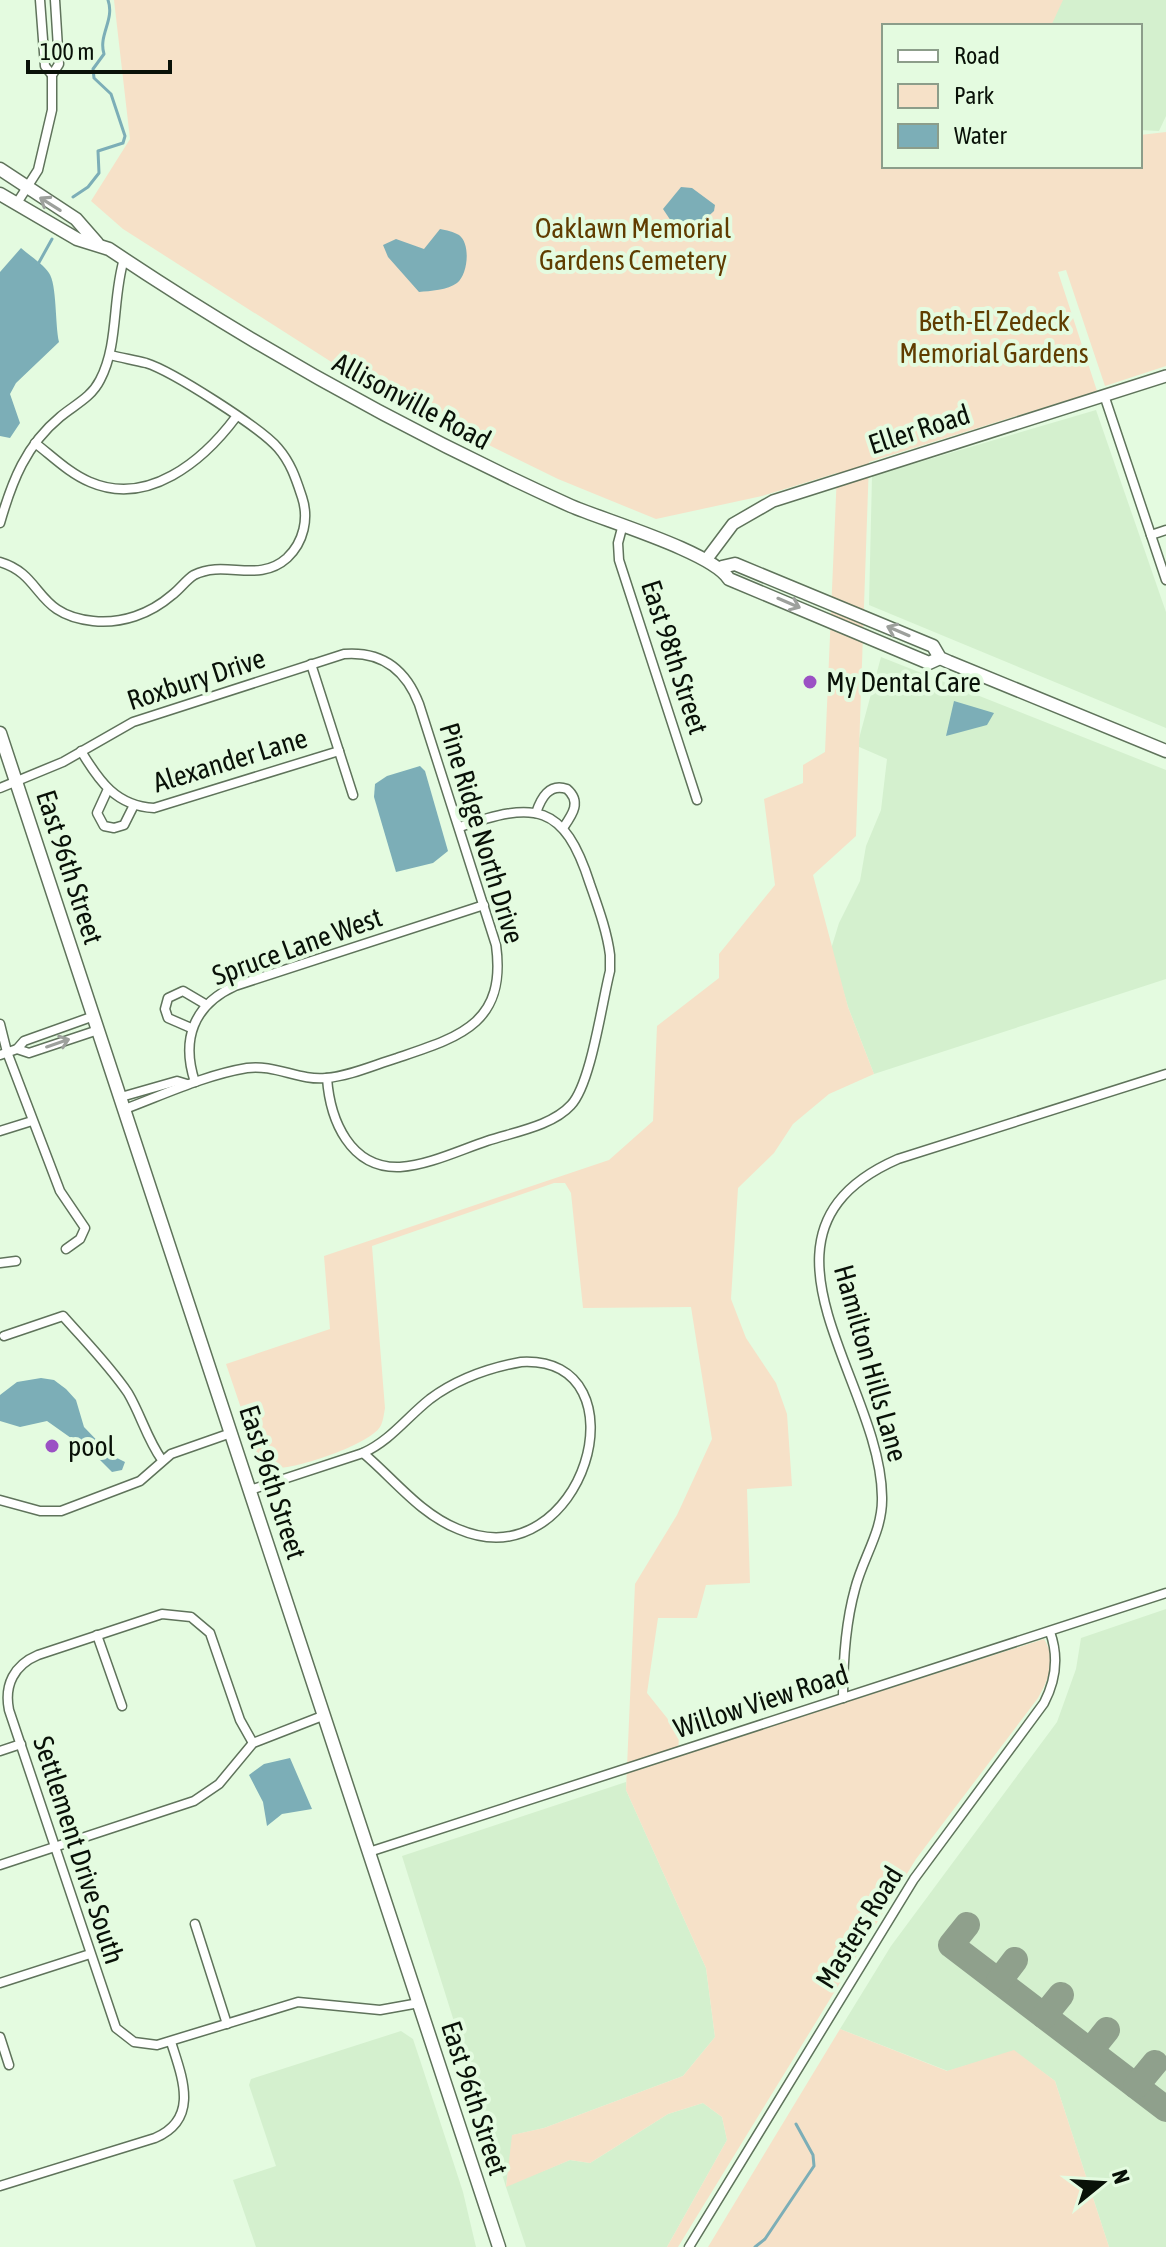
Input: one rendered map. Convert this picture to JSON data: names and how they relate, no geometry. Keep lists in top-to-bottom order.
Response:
{
  "streets": {
    "main road": ["Allisonville Road", "East 96th Street"],
    "street": [
      "Eller Road",
      "East 98th Street",
      "Roxbury Drive",
      "Alexander Lane",
      "Pine Ridge North Drive",
      "Spruce Lane West",
      "Hamilton Hills Lane",
      "Willow View Road",
      "Settlement Drive South",
      "Masters Road"
    ]
  },
  "crossings": [
    ["Allisonville Road", "Eller Road"],
    ["Allisonville Road", "East 98th Street"],
    ["Roxbury Drive", "Alexander Lane"],
    ["Roxbury Drive", "Pine Ridge North Drive"],
    ["Roxbury Drive", "East 96th Street"],
    ["Pine Ridge North Drive", "Spruce Lane West"],
    ["East 96th Street", "Willow View Road"],
    ["Hamilton Hills Lane", "Willow View Road"],
    ["Willow View Road", "Masters Road"]
  ],
  "parks": ["Oaklawn Memorial Gardens Cemetery", "Beth-El Zedeck Memorial Gardens"],
  "places": ["My Dental Care", "pool"],
  "legend": ["Road", "Park", "Water"],
  "scale_bar": "100 m",
  "north": "right"
}
